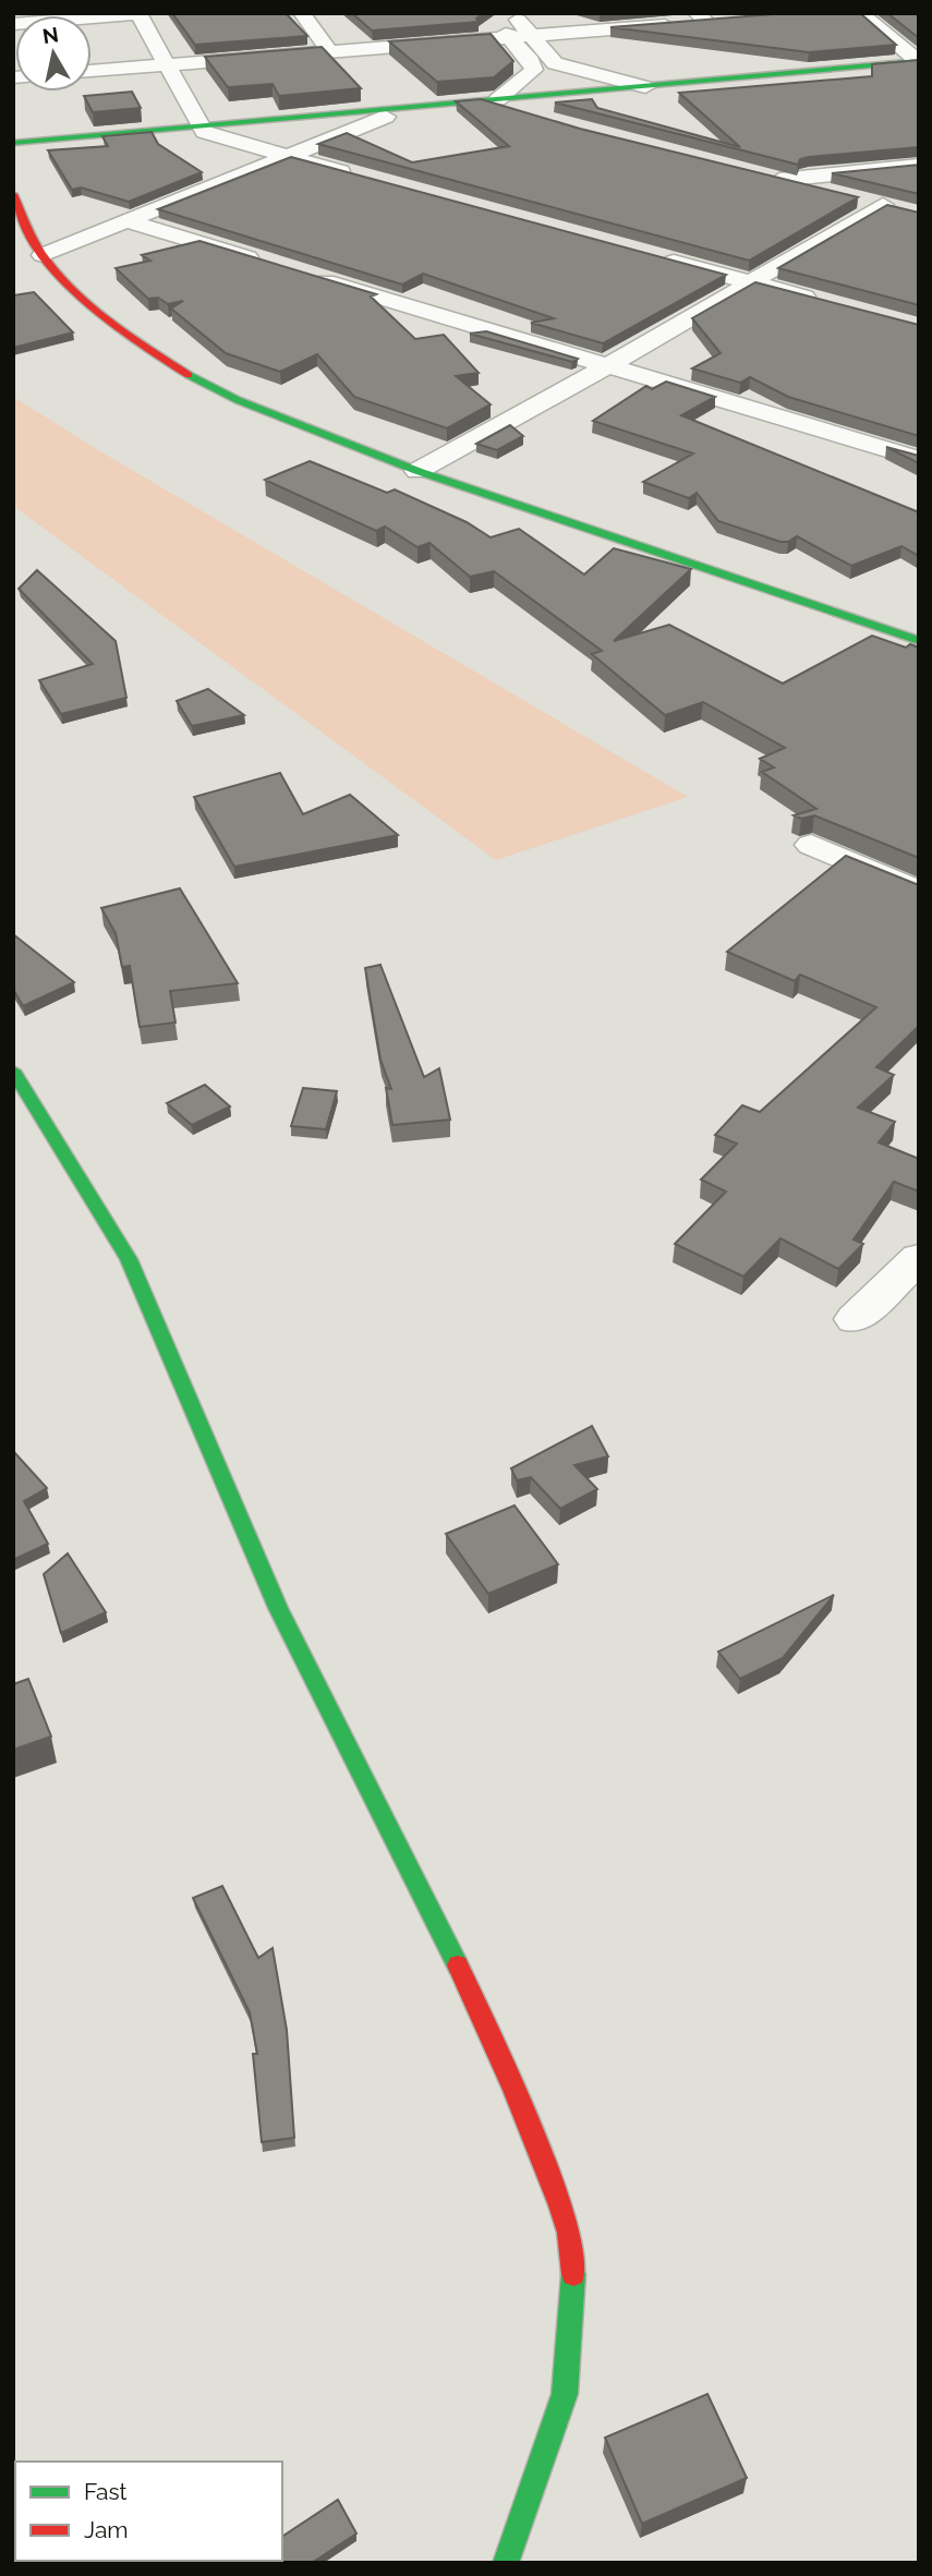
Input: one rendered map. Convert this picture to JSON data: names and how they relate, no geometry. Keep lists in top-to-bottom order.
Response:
{
  "legend": ["Fast", "Jam"],
  "north": "top"
}
